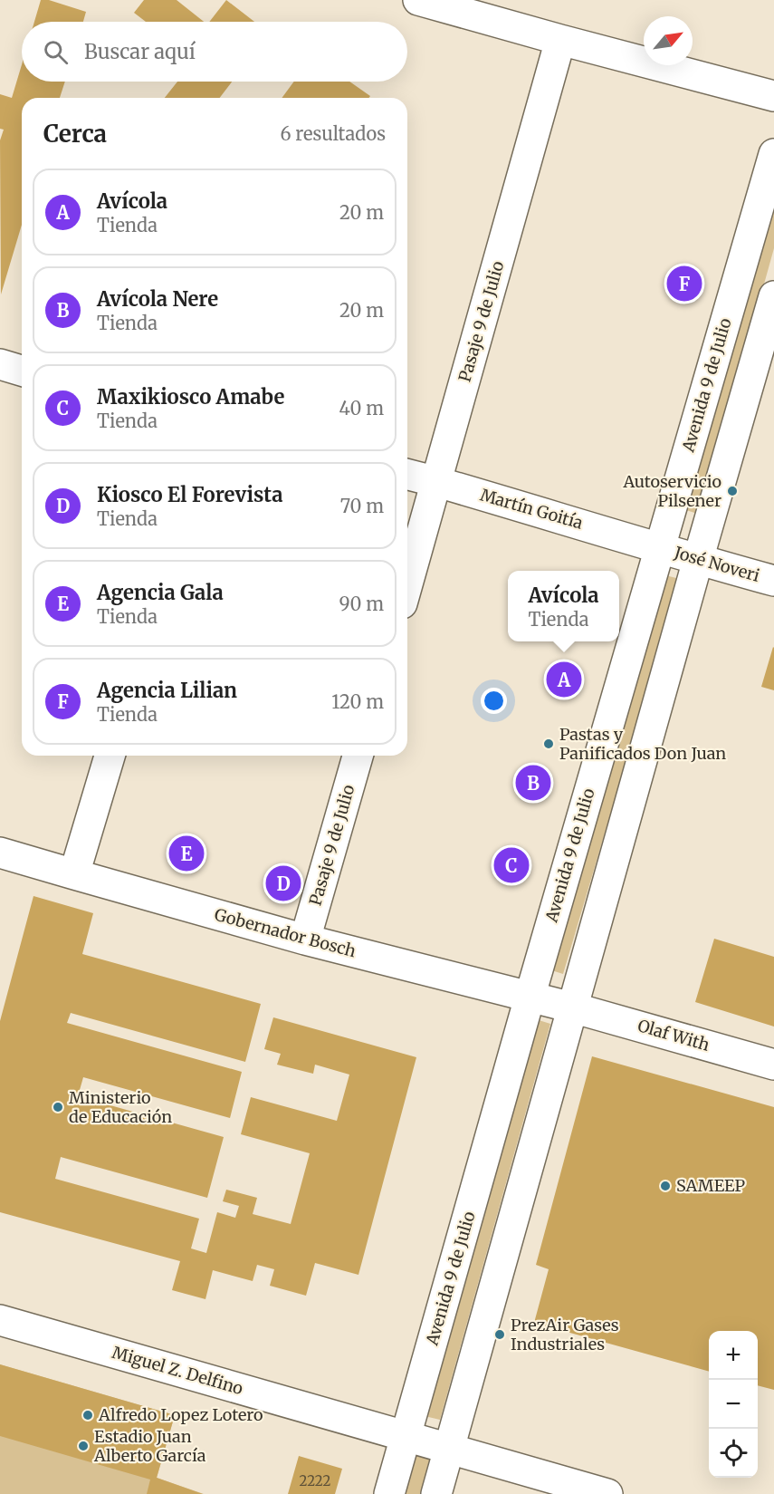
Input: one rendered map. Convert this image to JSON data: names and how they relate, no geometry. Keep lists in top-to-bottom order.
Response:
{
  "streets": {
    "street": [
      "Pasaje 9 de Julio",
      "Avenida 9 de Julio",
      "Martín Goitía",
      "José Noveri",
      "Gobernador Bosch",
      "Olaf With",
      "Miguel Z. Delfino"
    ]
  },
  "crossings": [
    ["Pasaje 9 de Julio", "Martín Goitía"],
    ["Pasaje 9 de Julio", "Gobernador Bosch"],
    ["Avenida 9 de Julio", "Martín Goitía"],
    ["Avenida 9 de Julio", "José Noveri"],
    ["Avenida 9 de Julio", "Gobernador Bosch"],
    ["Avenida 9 de Julio", "Miguel Z. Delfino"],
    ["Martín Goitía", "José Noveri"],
    ["Gobernador Bosch", "Olaf With"]
  ],
  "places": [
    "Autoservicio Pilsener",
    "Pastas y Panificados Don Juan",
    "Ministerio de Educación",
    "SAMEEP",
    "PrezAir Gases Industriales",
    "Alfredo Lopez Lotero",
    "Estadio Juan Alberto García"
  ],
  "house_numbers": ["2222"],
  "north": "top right",
  "page": {
    "search": "Buscar aquí",
    "heading": ["Cerca", "6 resultados"],
    "list": [
      {
        "mark": "A",
        "name": "Avícola",
        "note": "Tienda",
        "value": "20 m"
      },
      {
        "mark": "B",
        "name": "Avícola Nere",
        "note": "Tienda",
        "value": "20 m"
      },
      {
        "mark": "C",
        "name": "Maxikiosco Amabe",
        "note": "Tienda",
        "value": "40 m"
      },
      {
        "mark": "D",
        "name": "Kiosco El Forevista",
        "note": "Tienda",
        "value": "70 m"
      },
      {
        "mark": "E",
        "name": "Agencia Gala",
        "note": "Tienda",
        "value": "90 m"
      },
      {
        "mark": "F",
        "name": "Agencia Lilian",
        "note": "Tienda",
        "value": "120 m"
      }
    ],
    "pins": [
      "F",
      "A",
      "B",
      "E",
      "C",
      "D"
    ],
    "popup": ["Avícola", "Tienda"],
    "map_buttons": ["+", "−"]
  }
}
